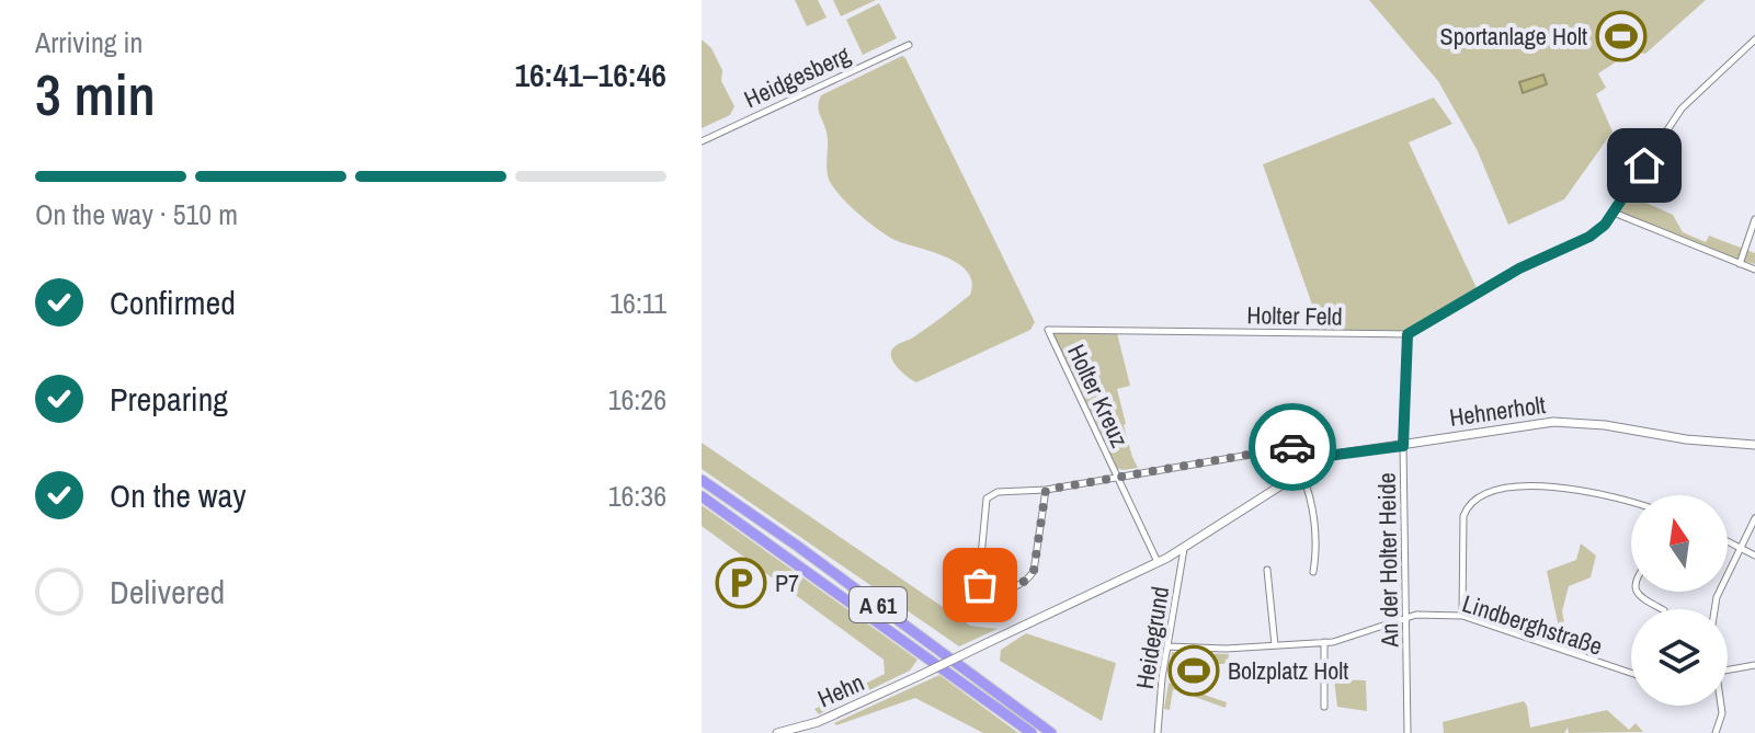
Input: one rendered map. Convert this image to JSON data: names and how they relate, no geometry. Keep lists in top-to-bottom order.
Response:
{
  "streets": {
    "highway": ["A 61"],
    "street": [
      "Heidgesberg",
      "Holter Feld",
      "Holter Kreuz",
      "Hehnerholt",
      "An der Holter Heide",
      "Lindberghstraße",
      "Heidegrund",
      "Hehn"
    ]
  },
  "crossings": [
    ["Holter Feld", "Holter Kreuz"],
    ["Holter Feld", "An der Holter Heide"],
    ["Holter Kreuz", "Hehnerholt"],
    ["Hehnerholt", "An der Holter Heide"],
    ["Hehnerholt", "Heidegrund"],
    ["Hehnerholt", "Hehn"],
    ["An der Holter Heide", "Lindberghstraße"],
    ["Lindberghstraße", "Heidegrund"]
  ],
  "places": {
    "sports": ["Sportanlage Holt", "Bolzplatz Holt"],
    "parking": ["P7"]
  },
  "north": "top",
  "page": {
    "heading": ["3 min", "Arriving in", "16:41–16:46"],
    "bar": "On the way · 510 m",
    "list": [
      ["Confirmed", "16:11"],
      ["Preparing", "16:26"],
      ["On the way", "16:36"],
      "Delivered"
    ]
  }
}
